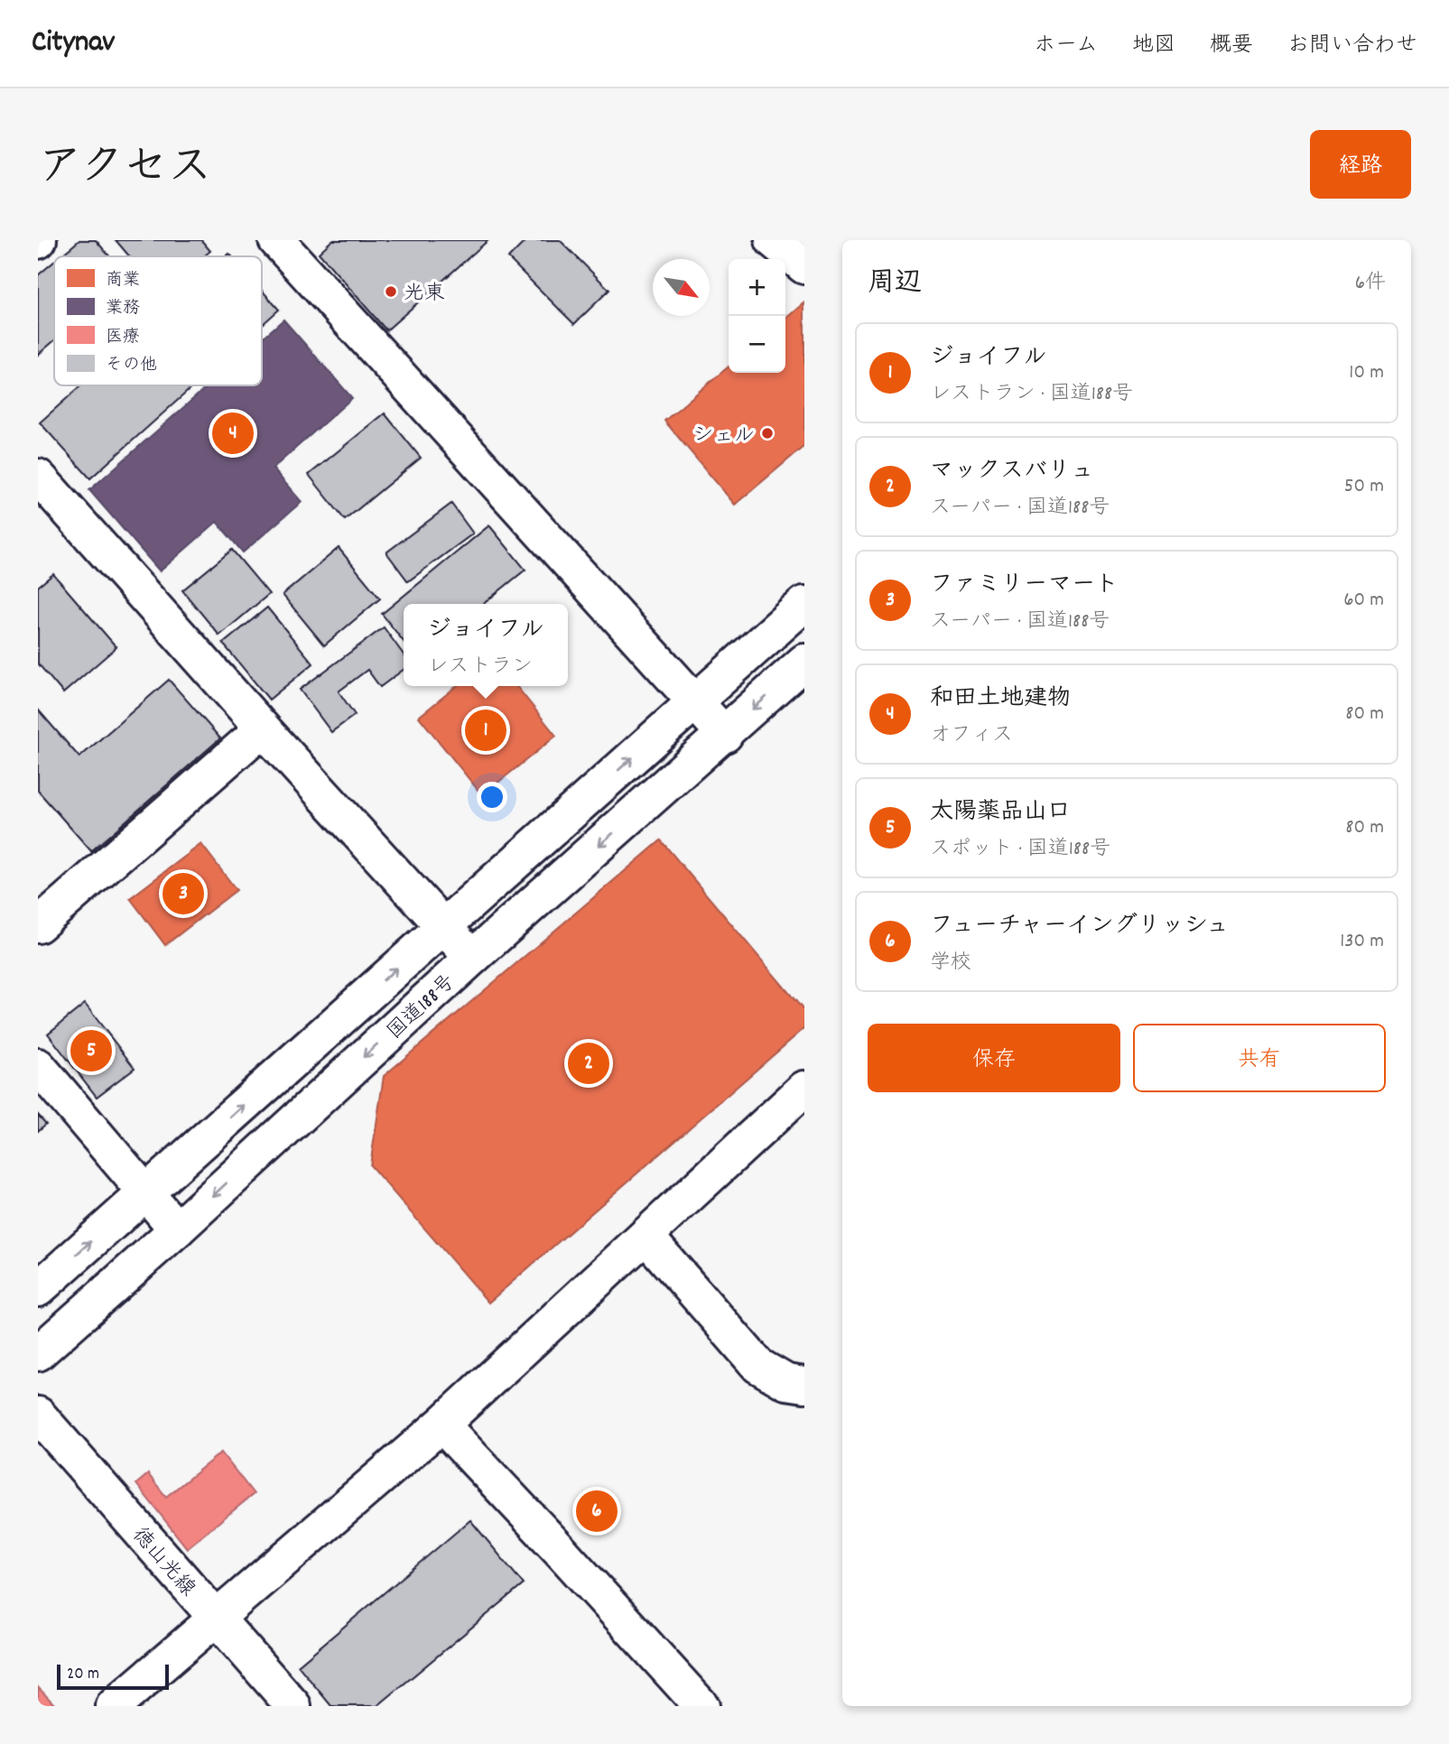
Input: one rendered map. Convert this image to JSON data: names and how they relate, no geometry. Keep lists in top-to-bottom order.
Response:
{
  "streets": {
    "main road": ["国道188号", "徳山光線"]
  },
  "places": ["光東", "シェル"],
  "legend": [
    "商業",
    "業務",
    "医療",
    "その他"
  ],
  "scale_bar": "20 m",
  "north": "bottom right",
  "page": {
    "header": "Citynav",
    "nav": [
      "ホーム",
      "地図",
      "概要",
      "お問い合わせ"
    ],
    "title": "アクセス",
    "buttons": [
      "経路",
      ["保存", "共有"]
    ],
    "heading": ["周辺", "6件"],
    "map_buttons": ["+", "−"],
    "list": [
      {
        "mark": "1",
        "name": "ジョイフル",
        "note": "レストラン · 国道188号",
        "value": "10 m"
      },
      {
        "mark": "2",
        "name": "マックスバリュ",
        "note": "スーパー · 国道188号",
        "value": "50 m"
      },
      {
        "mark": "3",
        "name": "ファミリーマート",
        "note": "スーパー · 国道188号",
        "value": "60 m"
      },
      {
        "mark": "4",
        "name": "和田土地建物",
        "note": "オフィス",
        "value": "80 m"
      },
      {
        "mark": "5",
        "name": "太陽薬品山口",
        "note": "スポット · 国道188号",
        "value": "80 m"
      },
      {
        "mark": "6",
        "name": "フューチャーイングリッシュ",
        "note": "学校",
        "value": "130 m"
      }
    ],
    "pins": [
      "4",
      "1",
      "3",
      "5",
      "2",
      "6"
    ],
    "popup": ["ジョイフル", "レストラン"],
    "scale": "20 m"
  }
}
